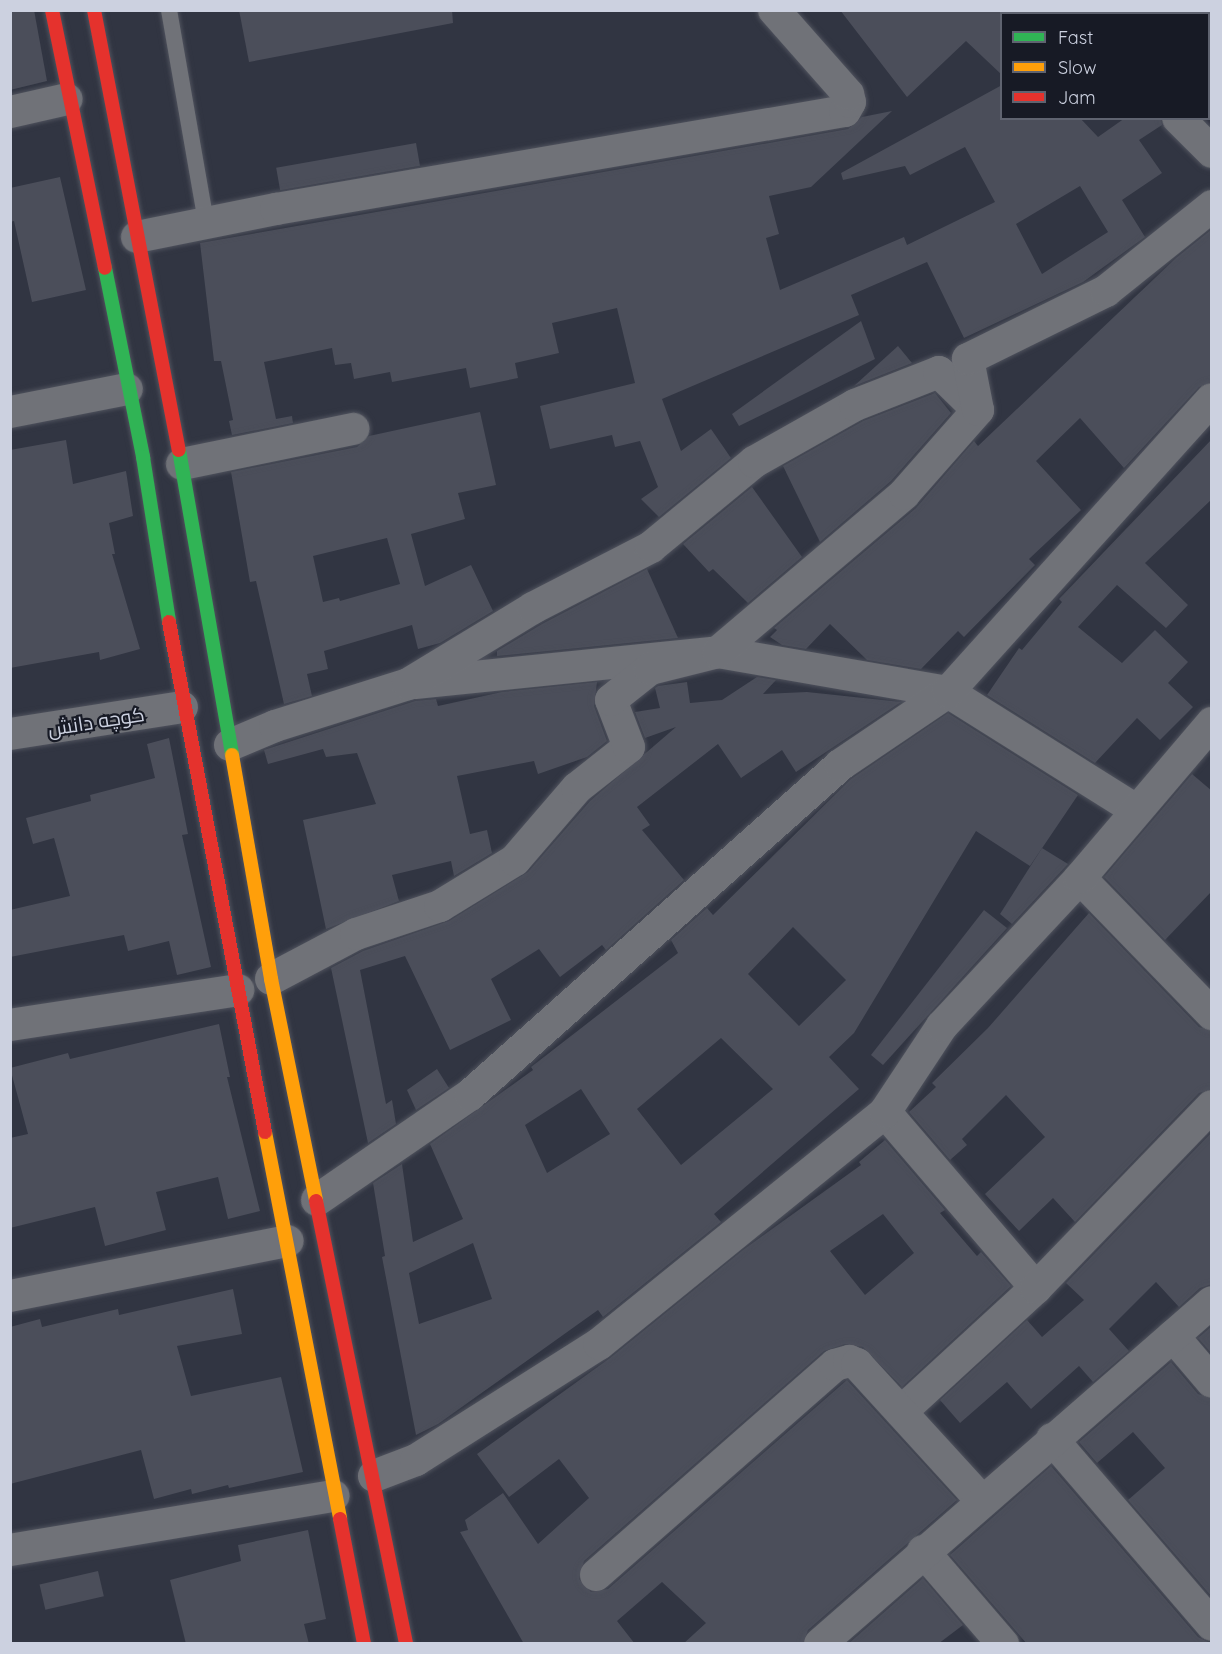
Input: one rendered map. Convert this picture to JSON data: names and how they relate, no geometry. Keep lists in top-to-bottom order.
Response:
{
  "streets": {
    "street": ["کوچه دانش"]
  },
  "legend": ["Fast", "Slow", "Jam"]
}
